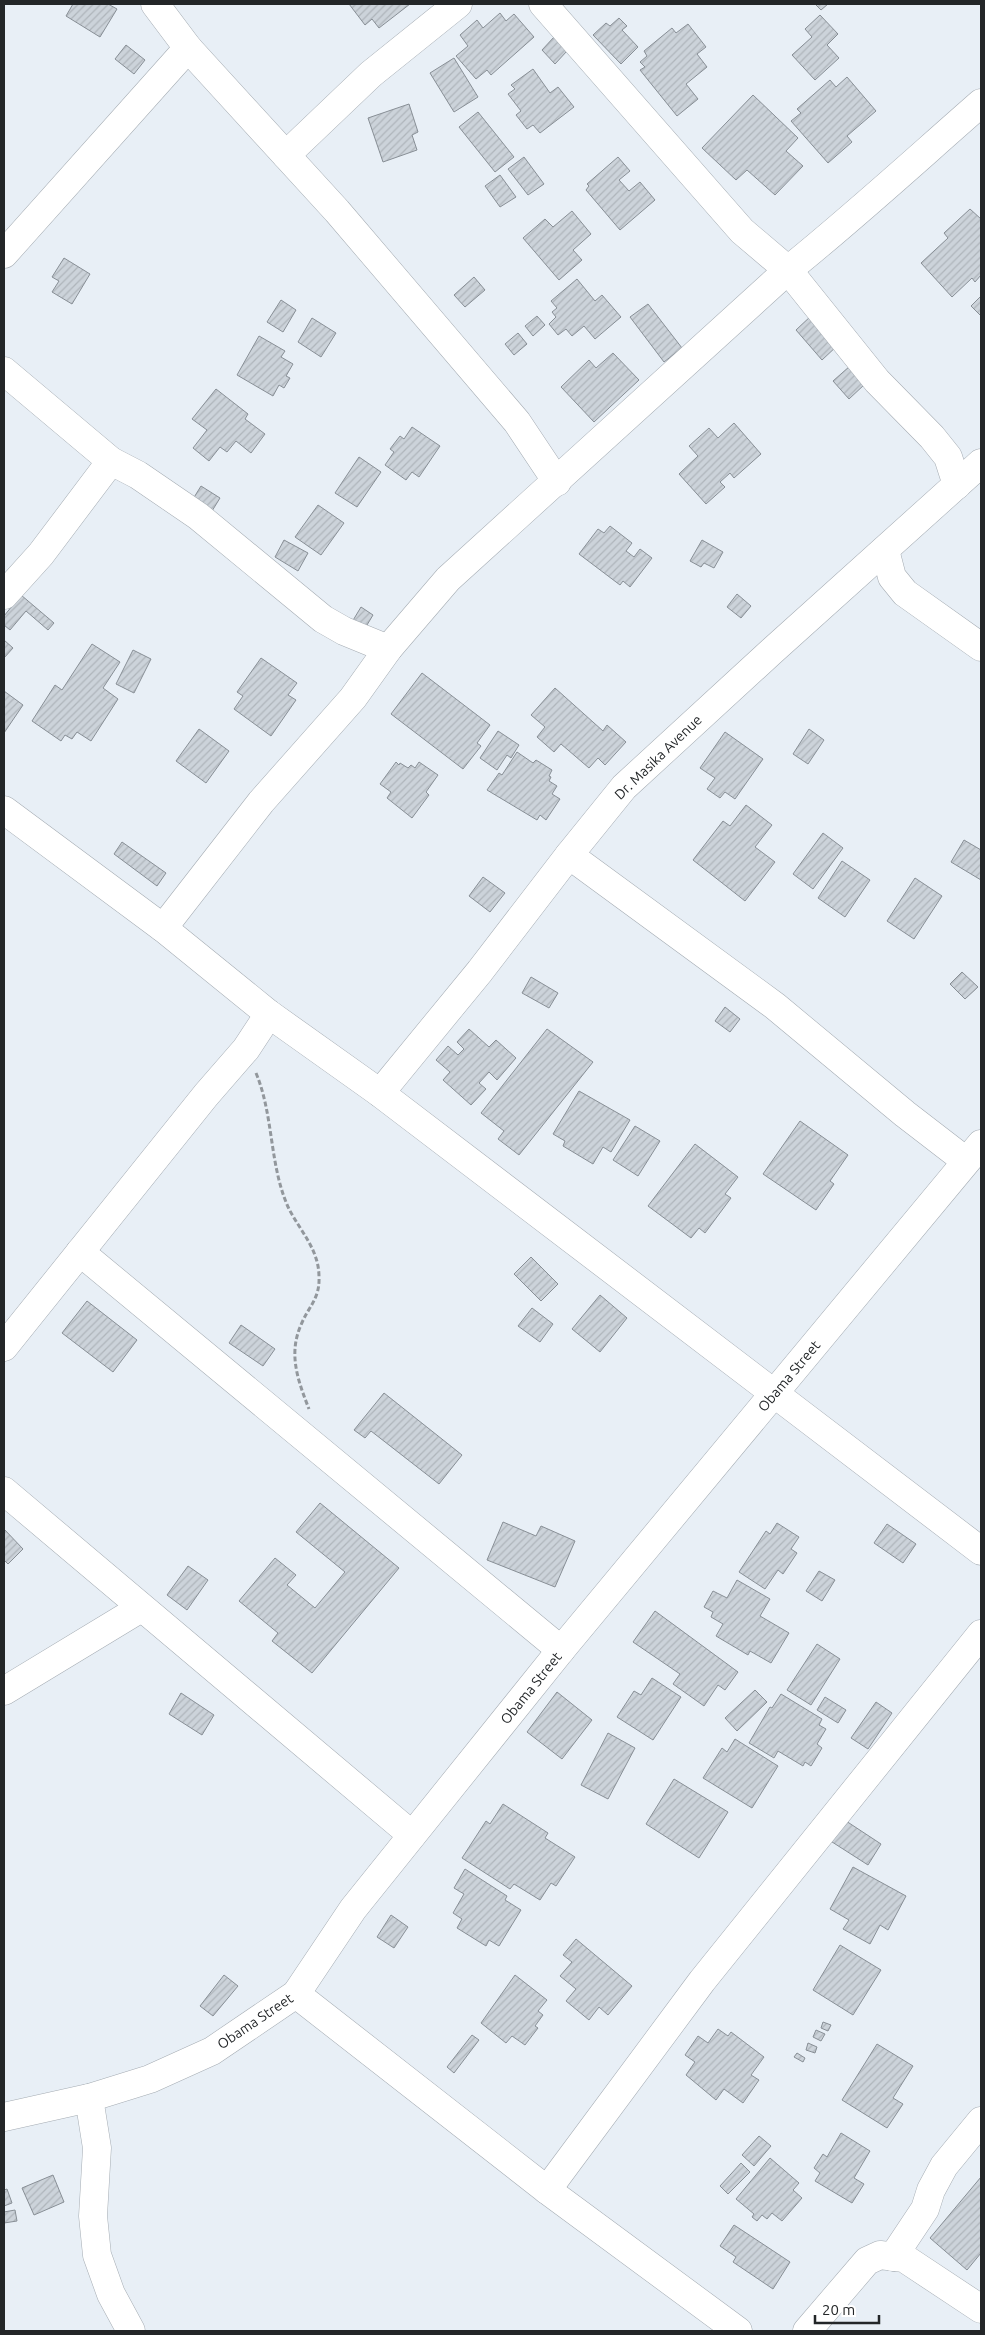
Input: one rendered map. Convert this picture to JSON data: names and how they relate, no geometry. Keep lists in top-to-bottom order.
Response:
{
  "streets": {
    "street": ["Dr. Masika Avenue", "Obama Street"]
  },
  "scale_bar": "20 m"
}
